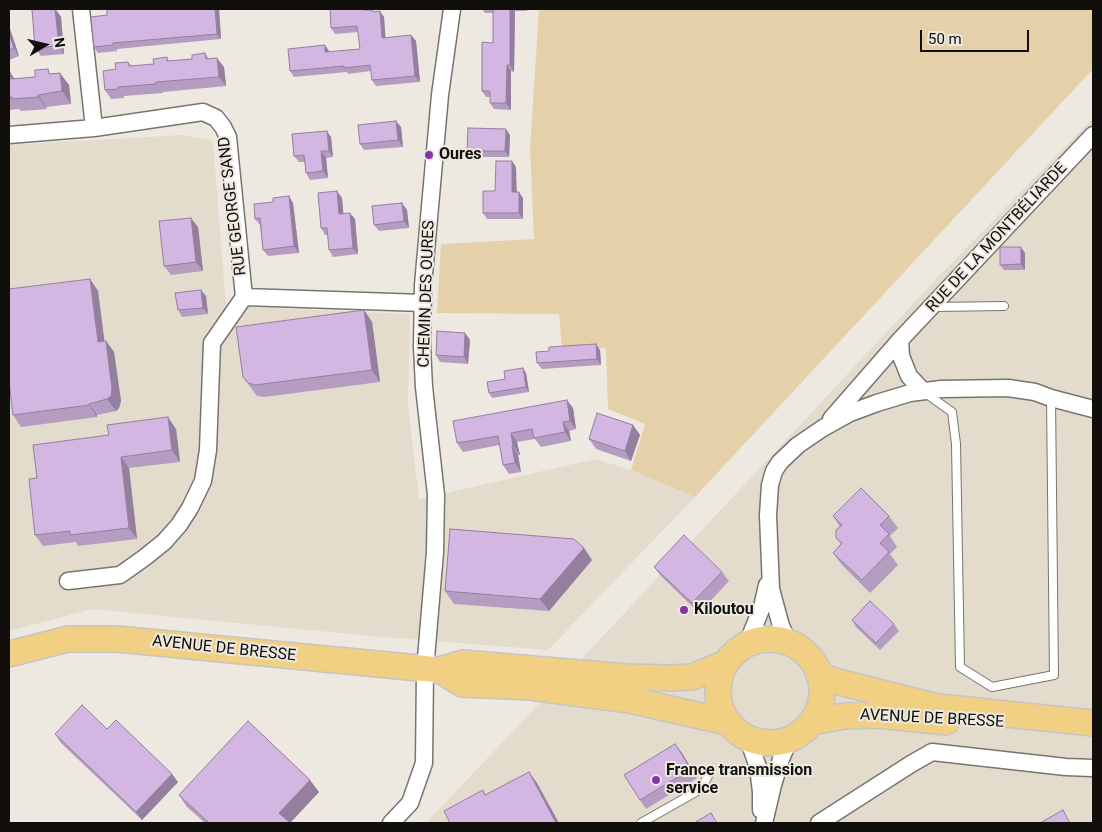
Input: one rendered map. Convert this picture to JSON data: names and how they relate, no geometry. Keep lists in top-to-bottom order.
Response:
{
  "streets": {
    "main road": ["AVENUE DE BRESSE"],
    "street": ["RUE GEORGE SAND", "RUE DE LA MONTBÉLIARDE", "CHEMIN DES OURES"]
  },
  "crossings": [
    ["RUE GEORGE SAND", "CHEMIN DES OURES"],
    ["CHEMIN DES OURES", "AVENUE DE BRESSE"]
  ],
  "places": ["Oures", "Kiloutou", "France transmission service"],
  "scale_bar": "50 m",
  "north": "right"
}
